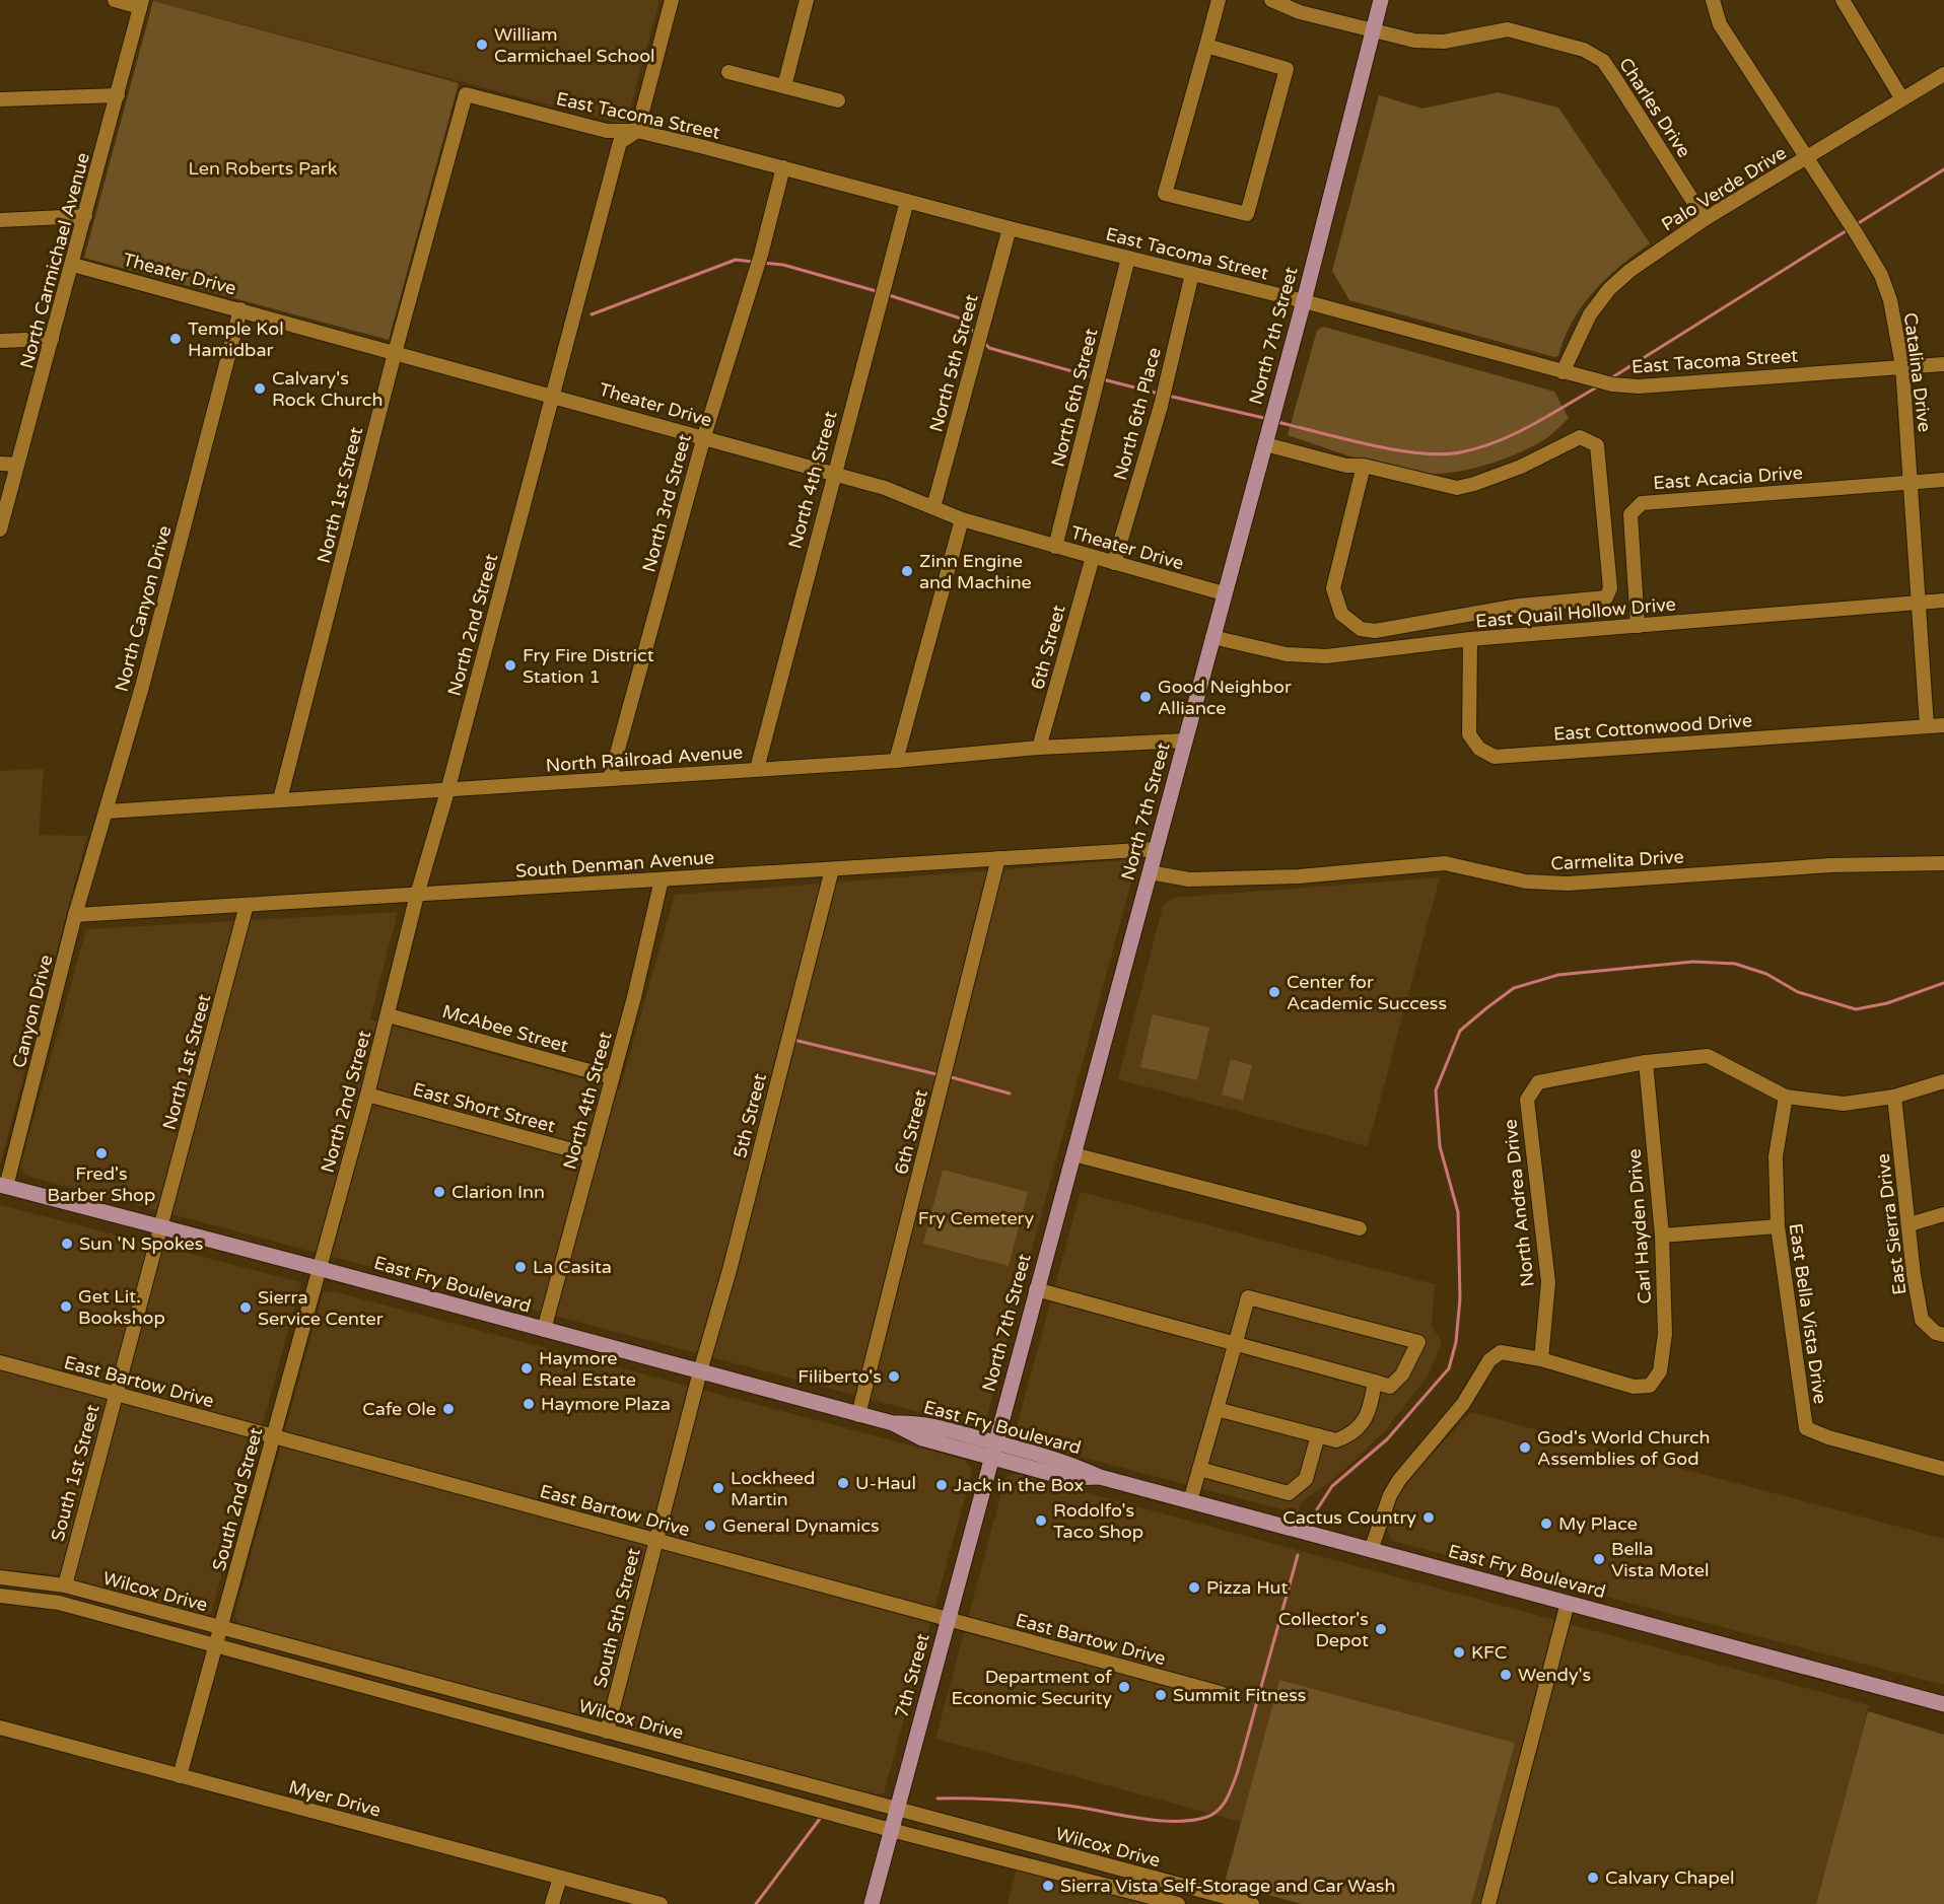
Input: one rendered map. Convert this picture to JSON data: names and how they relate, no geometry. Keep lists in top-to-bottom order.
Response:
{
  "streets": {
    "main road": ["North 7th Street", "East Fry Boulevard", "7th Street"],
    "street": [
      "Charles Drive",
      "East Tacoma Street",
      "Palo Verde Drive",
      "North Carmichael Avenue",
      "Theater Drive",
      "North 5th Street",
      "Catalina Drive",
      "North 6th Street",
      "North 6th Place",
      "East Acacia Drive",
      "North 4th Street",
      "North 1st Street",
      "North 3rd Street",
      "North Canyon Drive",
      "East Quail Hollow Drive",
      "North 2nd Street",
      "6th Street",
      "East Cottonwood Drive",
      "North Railroad Avenue",
      "Carmelita Drive",
      "South Denman Avenue",
      "Canyon Drive",
      "McAbee Street",
      "East Short Street",
      "5th Street",
      "North Andrea Drive",
      "East Sierra Drive",
      "Carl Hayden Drive",
      "East Bella Vista Drive",
      "East Bartow Drive",
      "South 1st Street",
      "South 2nd Street",
      "Wilcox Drive",
      "South 5th Street",
      "Myer Drive"
    ]
  },
  "crossings": [
    ["Charles Drive", "Palo Verde Drive"],
    ["Charles Drive", "North 7th Street"],
    ["East Tacoma Street", "Palo Verde Drive"],
    ["East Tacoma Street", "North 7th Street"],
    ["East Tacoma Street", "North 5th Street"],
    ["East Tacoma Street", "Catalina Drive"],
    ["East Tacoma Street", "North 6th Street"],
    ["East Tacoma Street", "North 6th Place"],
    ["East Tacoma Street", "North 4th Street"],
    ["East Tacoma Street", "North 1st Street"],
    ["East Tacoma Street", "North 3rd Street"],
    ["East Tacoma Street", "North 2nd Street"],
    ["Palo Verde Drive", "Catalina Drive"],
    ["North Carmichael Avenue", "Theater Drive"],
    ["Theater Drive", "North 7th Street"],
    ["Theater Drive", "North 5th Street"],
    ["Theater Drive", "North 6th Street"],
    ["Theater Drive", "North 6th Place"],
    ["Theater Drive", "North 4th Street"],
    ["Theater Drive", "North 1st Street"],
    ["Theater Drive", "North 3rd Street"],
    ["Theater Drive", "North Canyon Drive"],
    ["Theater Drive", "North 2nd Street"],
    ["Theater Drive", "6th Street"],
    ["North 7th Street", "East Quail Hollow Drive"],
    ["North 7th Street", "North Railroad Avenue"],
    ["North 7th Street", "Carmelita Drive"],
    ["North 7th Street", "South Denman Avenue"],
    ["North 7th Street", "East Fry Boulevard"],
    ["North 7th Street", "7th Street"],
    ["Catalina Drive", "East Acacia Drive"],
    ["Catalina Drive", "East Quail Hollow Drive"],
    ["Catalina Drive", "East Cottonwood Drive"],
    ["East Acacia Drive", "East Quail Hollow Drive"],
    ["North 4th Street", "North Railroad Avenue"],
    ["North 4th Street", "South Denman Avenue"],
    ["North 4th Street", "McAbee Street"],
    ["North 4th Street", "East Short Street"],
    ["North 4th Street", "East Fry Boulevard"],
    ["North 1st Street", "North Railroad Avenue"],
    ["North 1st Street", "South Denman Avenue"],
    ["North 1st Street", "East Fry Boulevard"],
    ["North 1st Street", "South 1st Street"],
    ["North 3rd Street", "North Railroad Avenue"],
    ["North Canyon Drive", "North Railroad Avenue"],
    ["North Canyon Drive", "South Denman Avenue"],
    ["North Canyon Drive", "Canyon Drive"],
    ["East Quail Hollow Drive", "East Cottonwood Drive"],
    ["North 2nd Street", "North Railroad Avenue"],
    ["North 2nd Street", "South Denman Avenue"],
    ["North 2nd Street", "McAbee Street"],
    ["North 2nd Street", "East Short Street"],
    ["North 2nd Street", "East Fry Boulevard"],
    ["North 2nd Street", "South 2nd Street"],
    ["6th Street", "North Railroad Avenue"],
    ["6th Street", "South Denman Avenue"],
    ["6th Street", "East Fry Boulevard"],
    ["South Denman Avenue", "Canyon Drive"],
    ["South Denman Avenue", "5th Street"],
    ["Canyon Drive", "East Fry Boulevard"],
    ["5th Street", "East Fry Boulevard"],
    ["5th Street", "South 5th Street"],
    ["North Andrea Drive", "Carl Hayden Drive"],
    ["East Fry Boulevard", "South 1st Street"],
    ["East Fry Boulevard", "South 2nd Street"],
    ["East Fry Boulevard", "South 5th Street"],
    ["East Fry Boulevard", "7th Street"],
    ["East Bartow Drive", "South 1st Street"],
    ["East Bartow Drive", "South 2nd Street"],
    ["East Bartow Drive", "South 5th Street"],
    ["East Bartow Drive", "7th Street"],
    ["South 1st Street", "Wilcox Drive"],
    ["South 2nd Street", "Wilcox Drive"],
    ["South 2nd Street", "Myer Drive"],
    ["Wilcox Drive", "South 5th Street"],
    ["Wilcox Drive", "7th Street"]
  ],
  "parks": ["Len Roberts Park", "Fry Cemetery"],
  "places": [
    "William Carmichael School",
    "Temple Kol Hamidbar",
    "Calvary's Rock Church",
    "Zinn Engine and Machine",
    "Fry Fire District Station 1",
    "Good Neighbor Alliance",
    "Center for Academic Success",
    "Fred's Barber Shop",
    "Clarion Inn",
    "Sun 'N Spokes",
    "La Casita",
    "Get Lit. Bookshop",
    "Sierra Service Center",
    "Haymore Real Estate",
    "Filiberto's",
    "Haymore Plaza",
    "Cafe Ole",
    "God's World Church Assemblies of God",
    "U-Haul",
    "Jack in the Box",
    "Lockheed Martin",
    "Cactus Country",
    "Rodolfo's Taco Shop",
    "My Place",
    "General Dynamics",
    "Bella Vista Motel",
    "Pizza Hut",
    "Collector's Depot",
    "KFC",
    "Wendy's",
    "Department of Economic Security",
    "Summit Fitness",
    "Calvary Chapel",
    "Sierra Vista Self-Storage and Car Wash"
  ]
}
